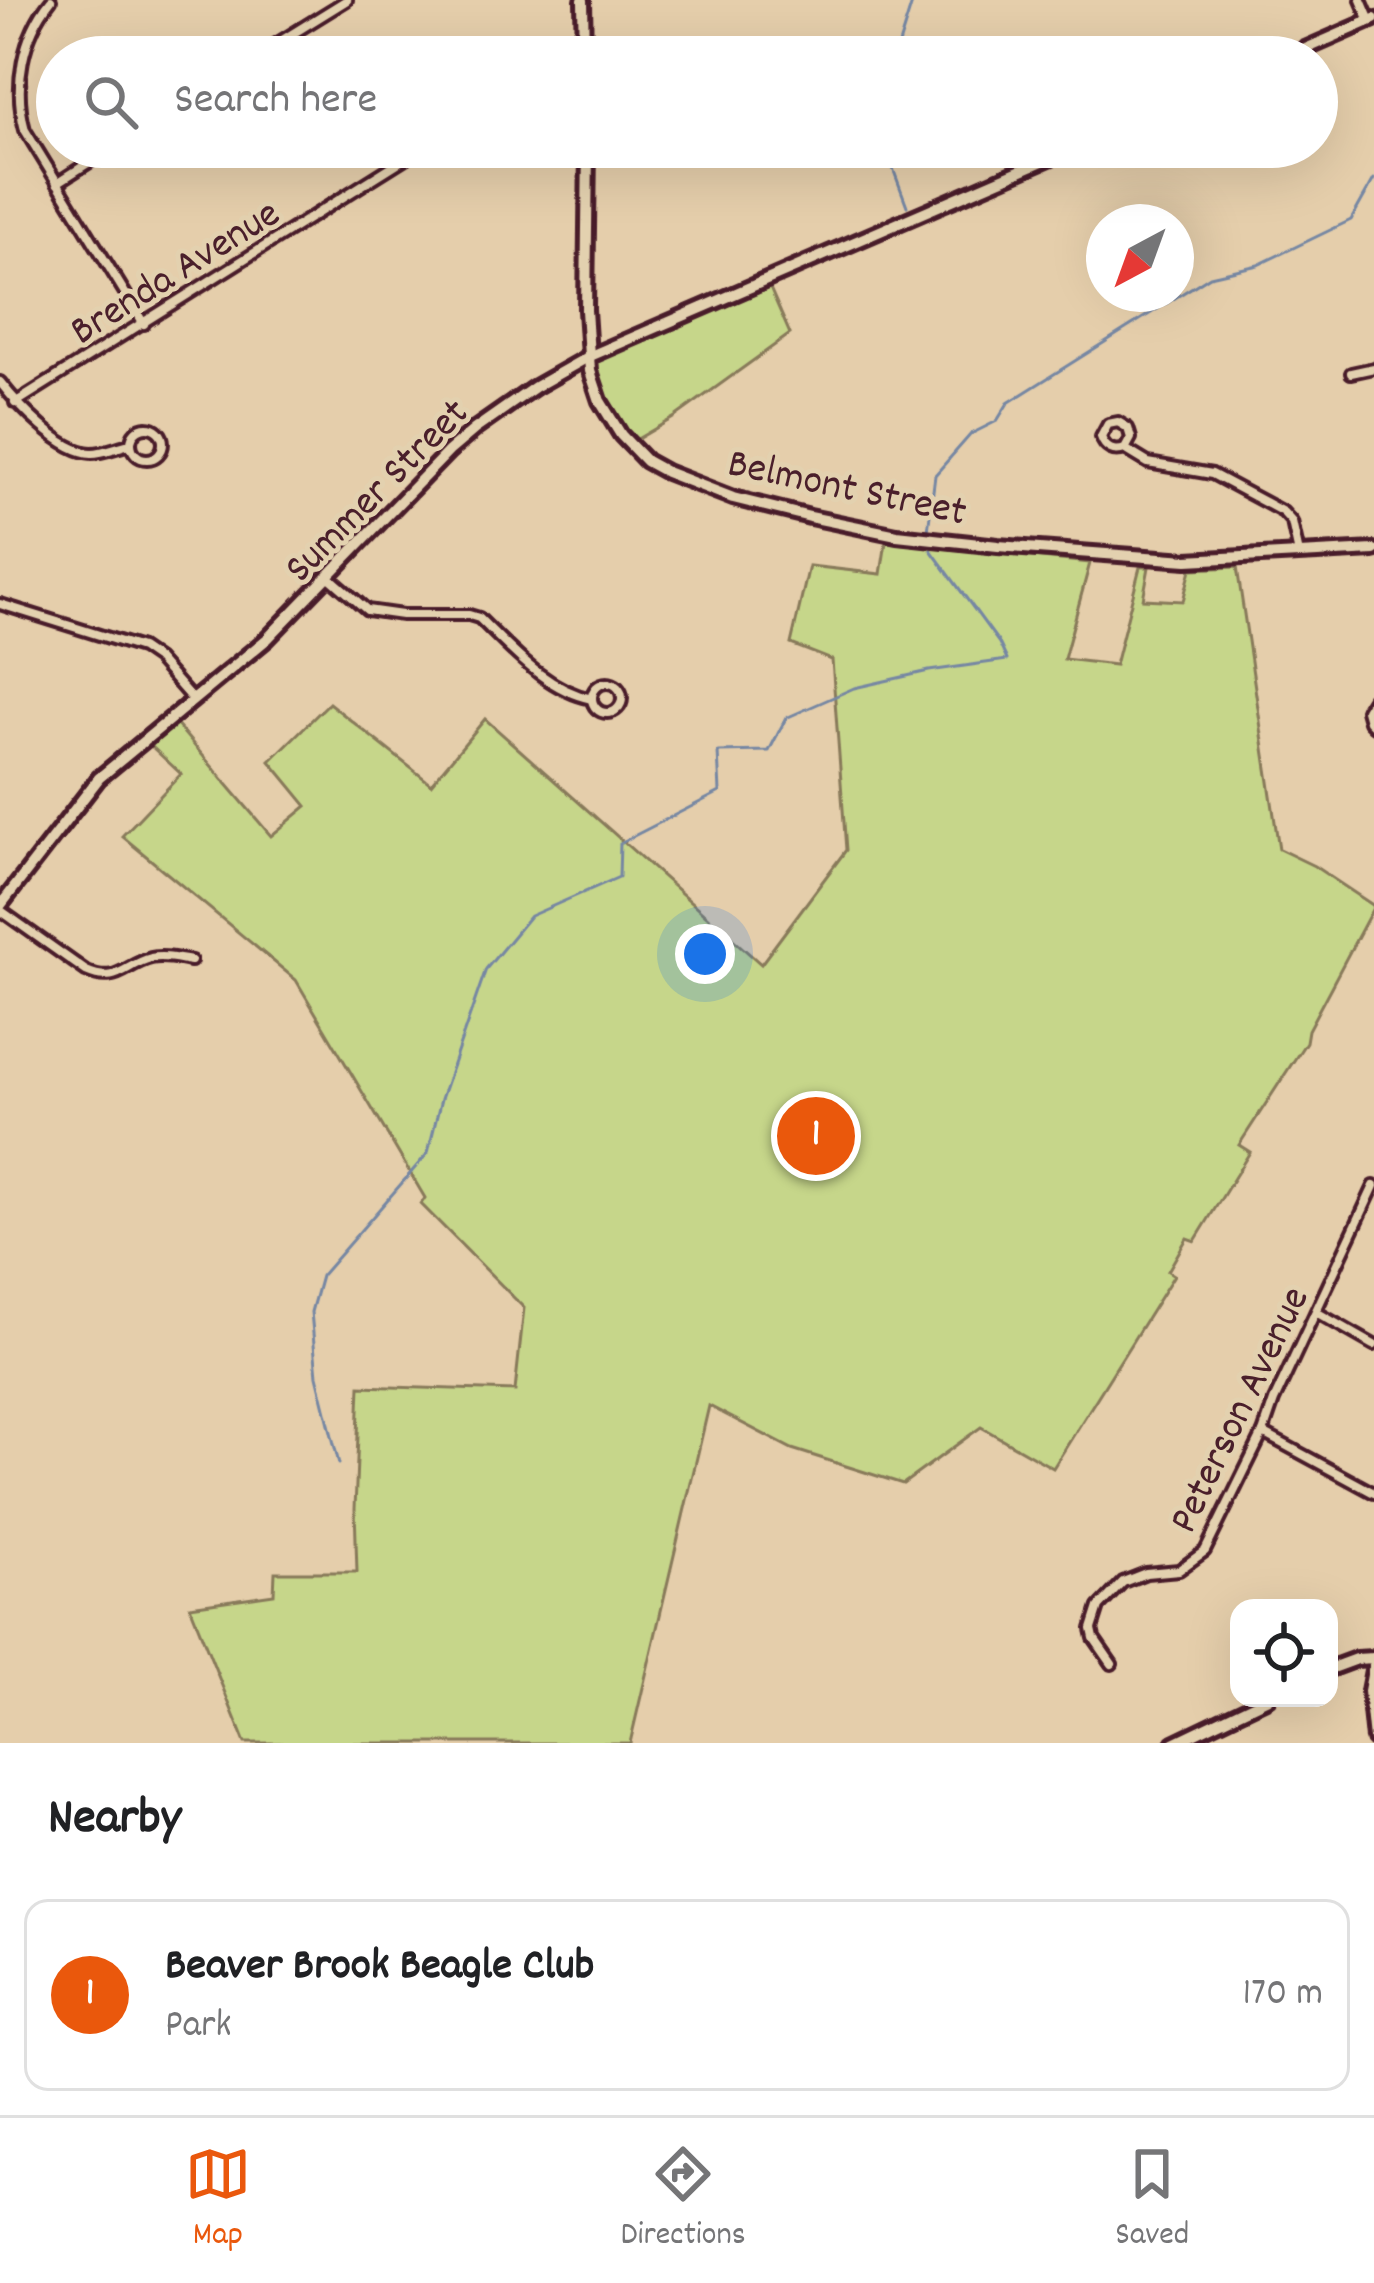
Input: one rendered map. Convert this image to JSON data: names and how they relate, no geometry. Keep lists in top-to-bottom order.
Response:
{
  "streets": {
    "street": [
      "Brenda Avenue",
      "Belmont Street",
      "Summer Street",
      "Peterson Avenue"
    ]
  },
  "crossings": [
    ["Belmont Street", "Summer Street"]
  ],
  "north": "bottom left",
  "page": {
    "search": "Search here",
    "pins": "1",
    "heading": "Nearby",
    "list": [
      {
        "mark": "1",
        "name": "Beaver Brook Beagle Club",
        "note": "Park",
        "value": "170 m"
      }
    ],
    "nav": ["Map", "Directions", "Saved"]
  }
}
